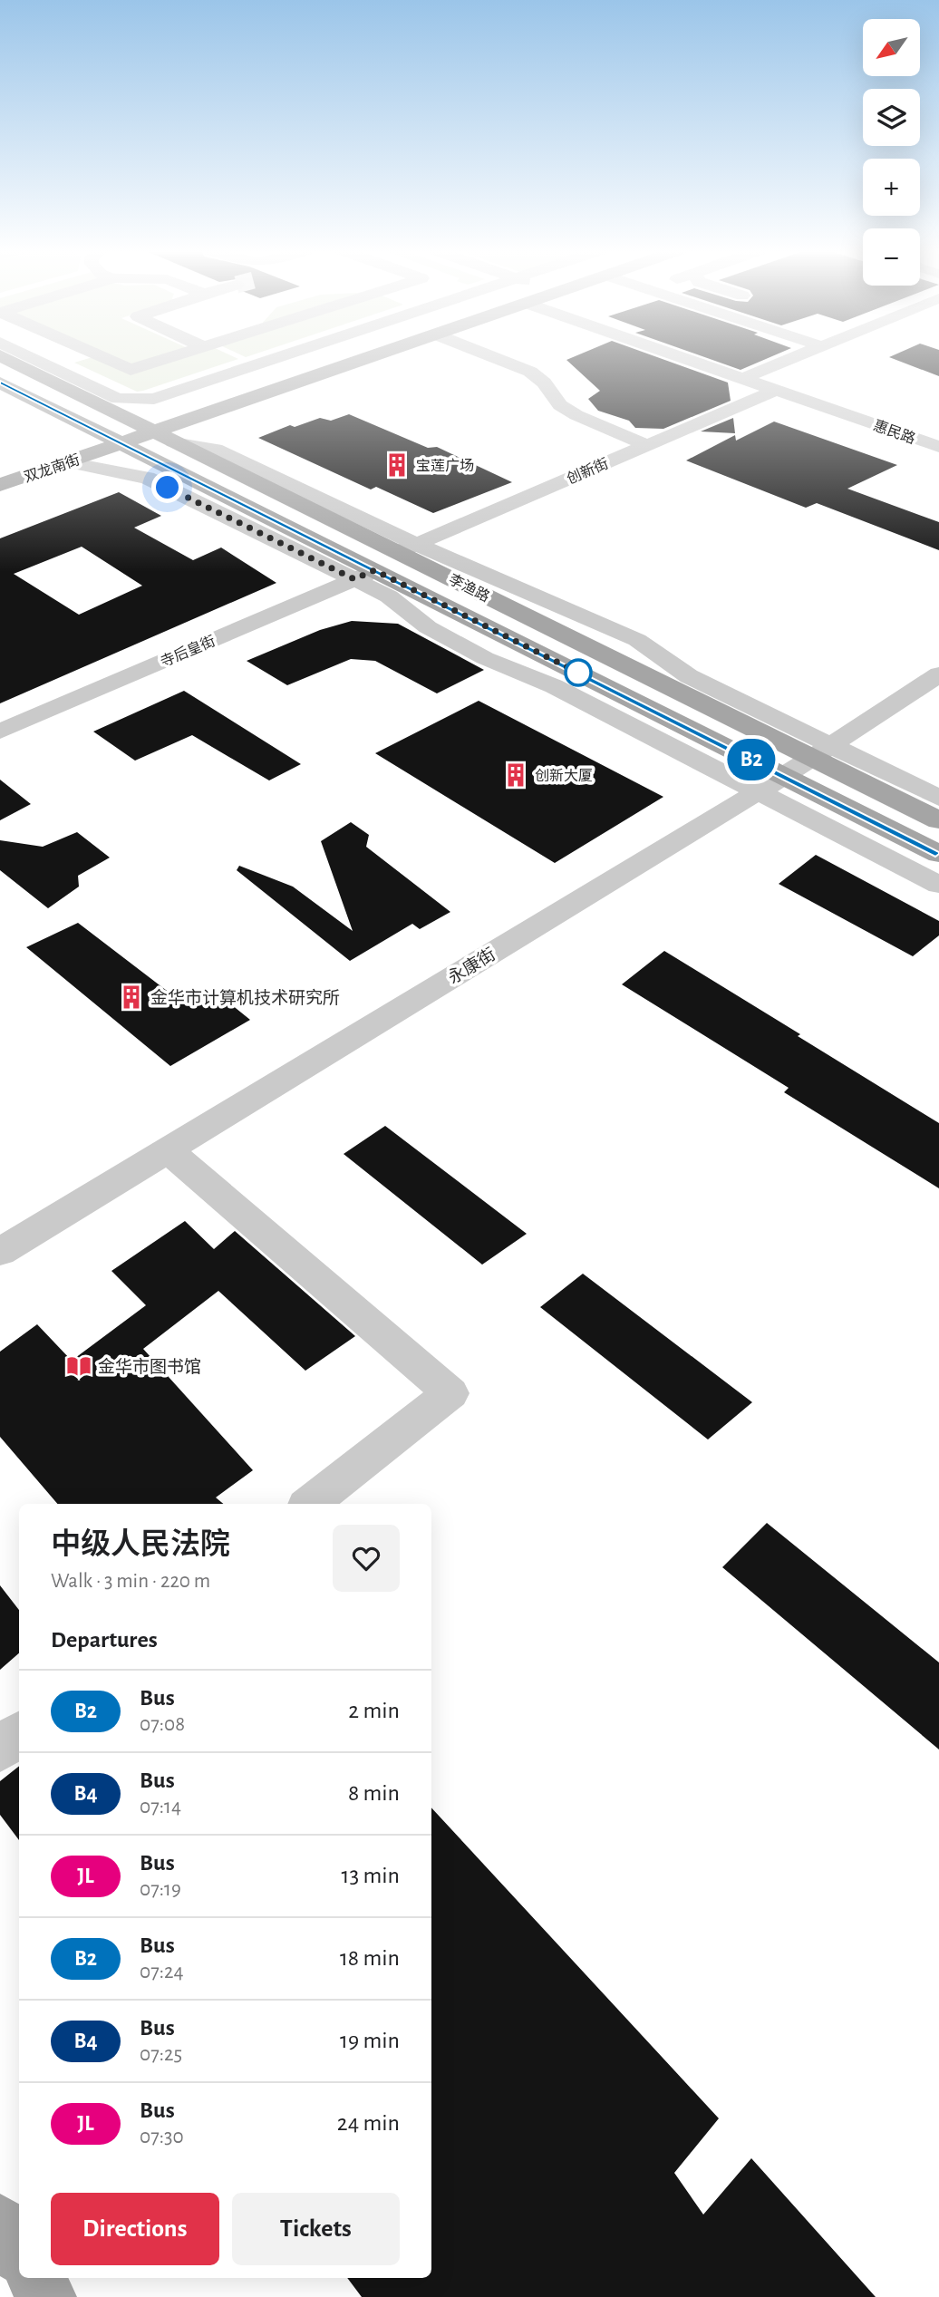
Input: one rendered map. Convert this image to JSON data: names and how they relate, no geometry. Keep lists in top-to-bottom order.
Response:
{
  "streets": {
    "main road": ["双龙南街", "李渔路"],
    "street": [
      "惠民路",
      "创新街",
      "寺后皇街",
      "永康街"
    ]
  },
  "crossings": [
    ["惠民路", "创新街"],
    ["双龙南街", "李渔路"],
    ["创新街", "李渔路"],
    ["李渔路", "寺后皇街"],
    ["李渔路", "永康街"]
  ],
  "places": {
    "building": ["宝莲广场", "创新大厦", "金华市计算机技术研究所"],
    "library": ["金华市图书馆"]
  },
  "lines": ["bus line B2"],
  "north": "bottom left",
  "page": {
    "on_map": "B2",
    "map_buttons": ["+", "−"],
    "heading": [
      ["中级人民法院", "Walk · 3 min · 220 m"],
      "Departures"
    ],
    "list": [
      {
        "mark": "B2",
        "name": "Bus",
        "note": "07:08",
        "value": "2 min"
      },
      {
        "mark": "B4",
        "name": "Bus",
        "note": "07:14",
        "value": "8 min"
      },
      {
        "mark": "JL",
        "name": "Bus",
        "note": "07:19",
        "value": "13 min"
      },
      {
        "mark": "B2",
        "name": "Bus",
        "note": "07:24",
        "value": "18 min"
      },
      {
        "mark": "B4",
        "name": "Bus",
        "note": "07:25",
        "value": "19 min"
      },
      {
        "mark": "JL",
        "name": "Bus",
        "note": "07:30",
        "value": "24 min"
      }
    ],
    "buttons": ["Directions", "Tickets"]
  }
}
